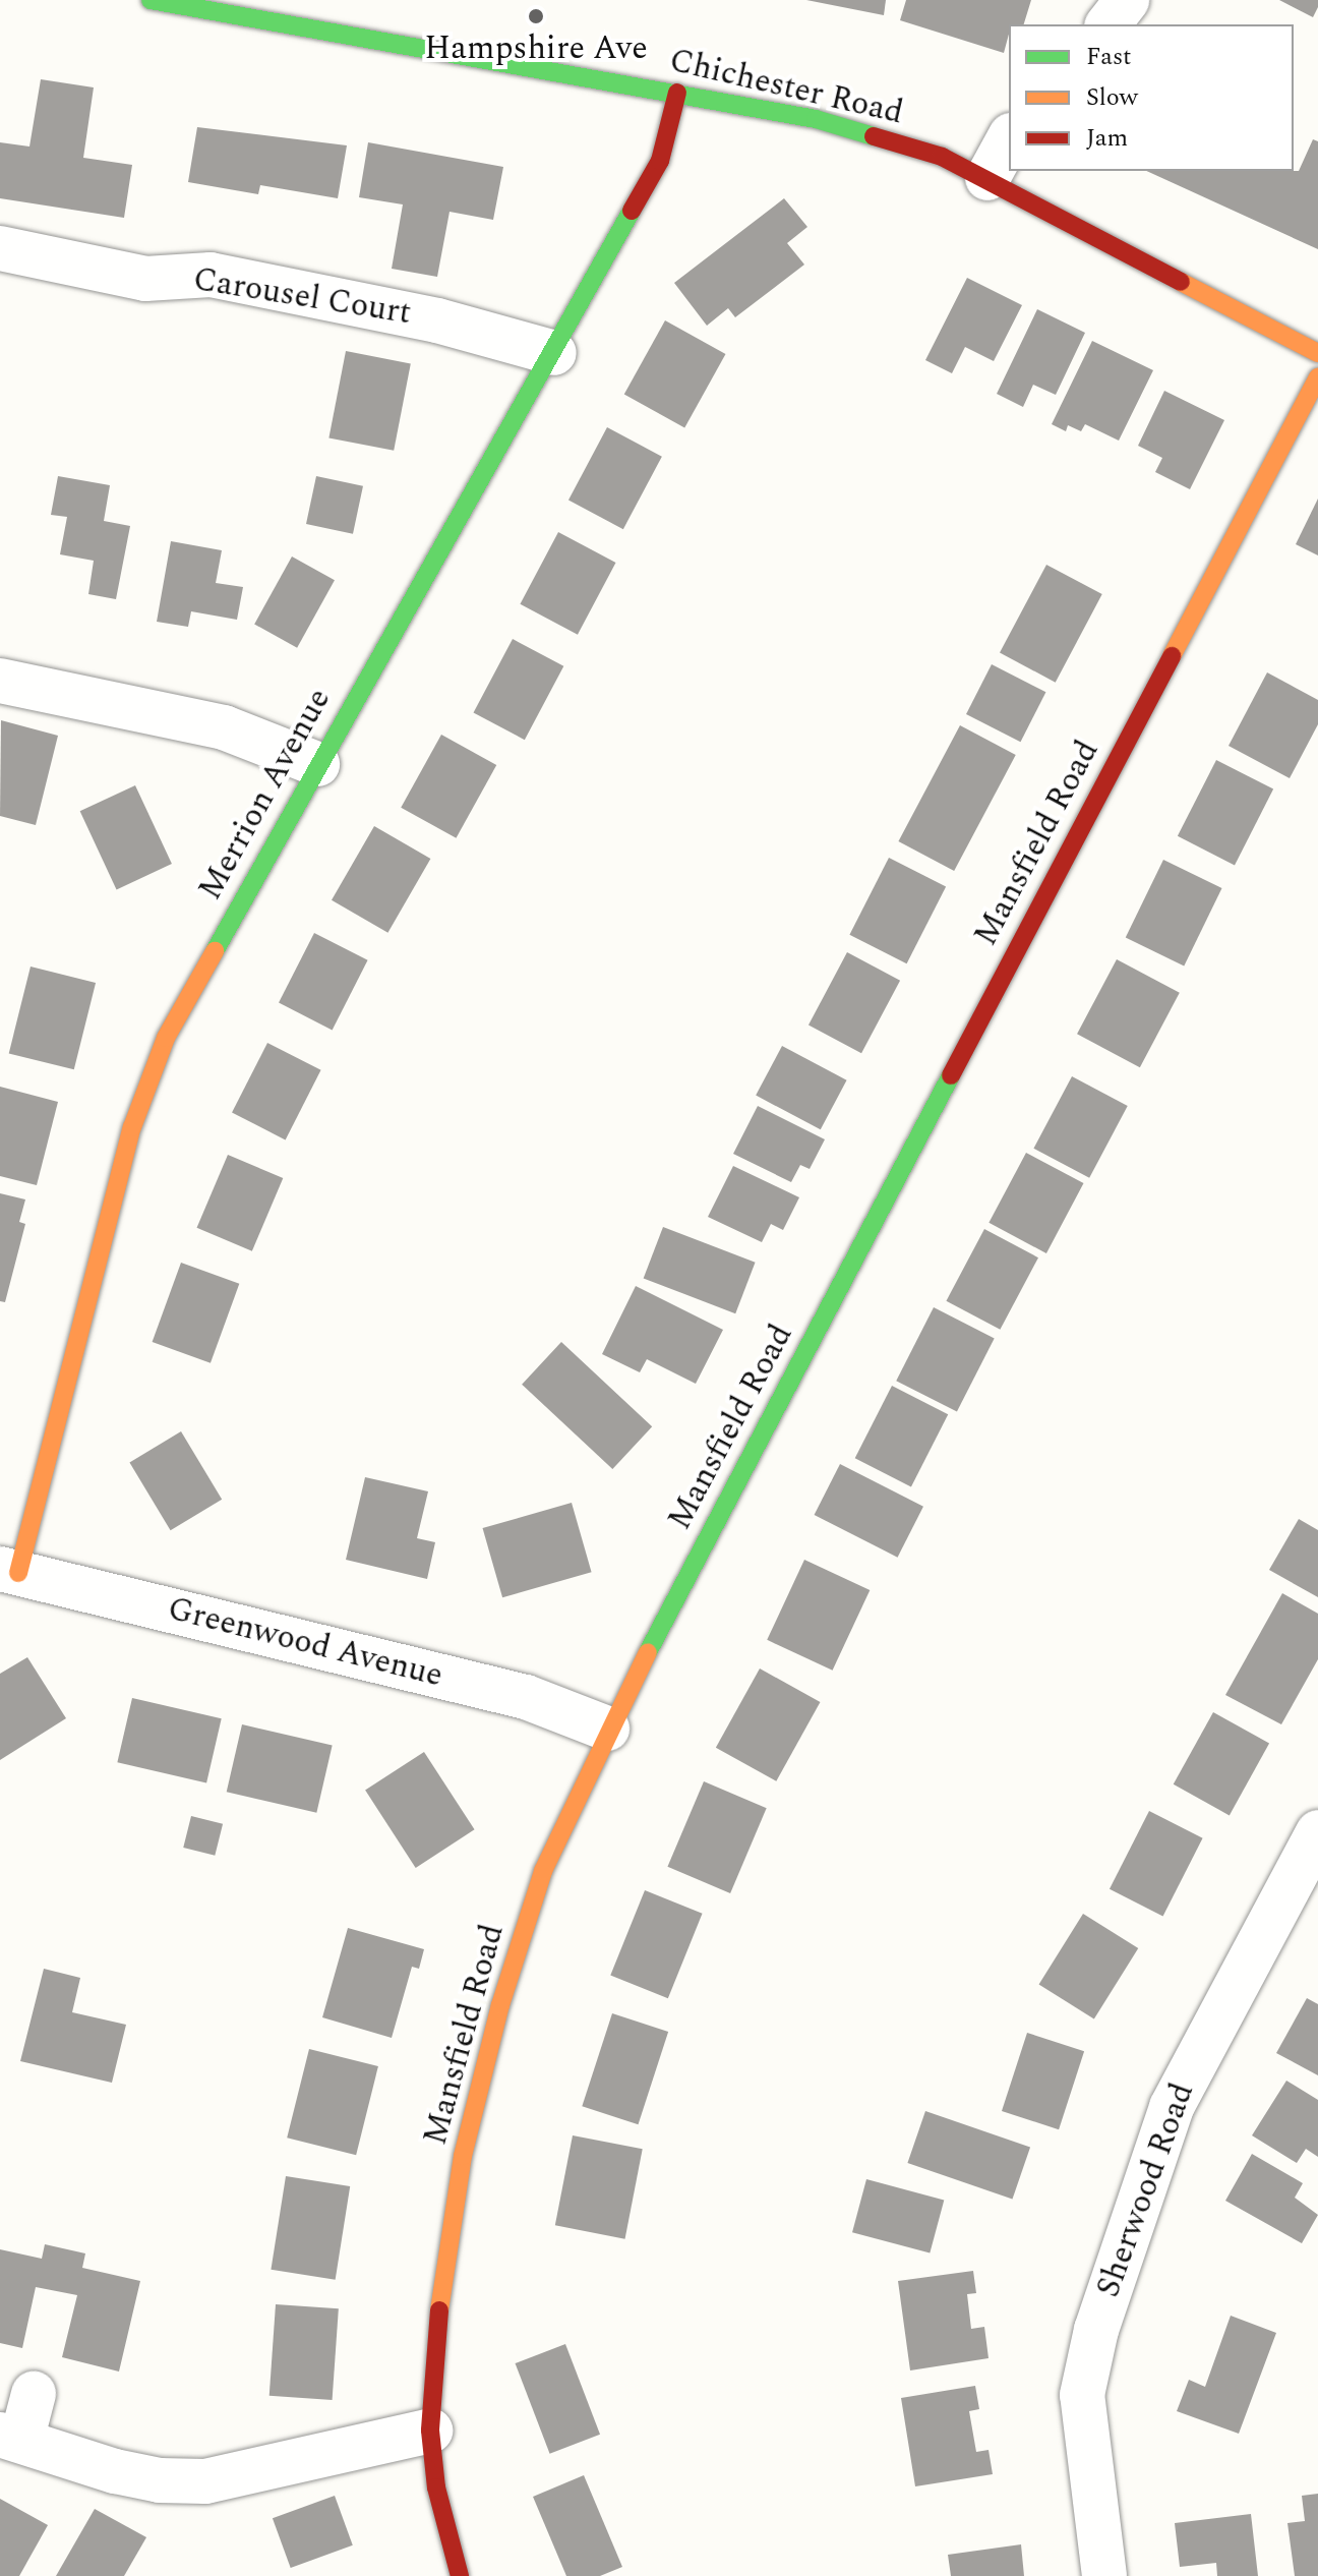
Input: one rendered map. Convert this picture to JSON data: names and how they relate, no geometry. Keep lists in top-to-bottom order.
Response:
{
  "streets": {
    "street": [
      "Chichester Road",
      "Carousel Court",
      "Merrion Avenue",
      "Mansfield Road",
      "Greenwood Avenue",
      "Sherwood Road"
    ]
  },
  "crossings": [
    ["Chichester Road", "Merrion Avenue"],
    ["Carousel Court", "Merrion Avenue"],
    ["Merrion Avenue", "Greenwood Avenue"],
    ["Mansfield Road", "Greenwood Avenue"]
  ],
  "places": ["Hampshire Ave"],
  "legend": ["Fast", "Slow", "Jam"]
}
